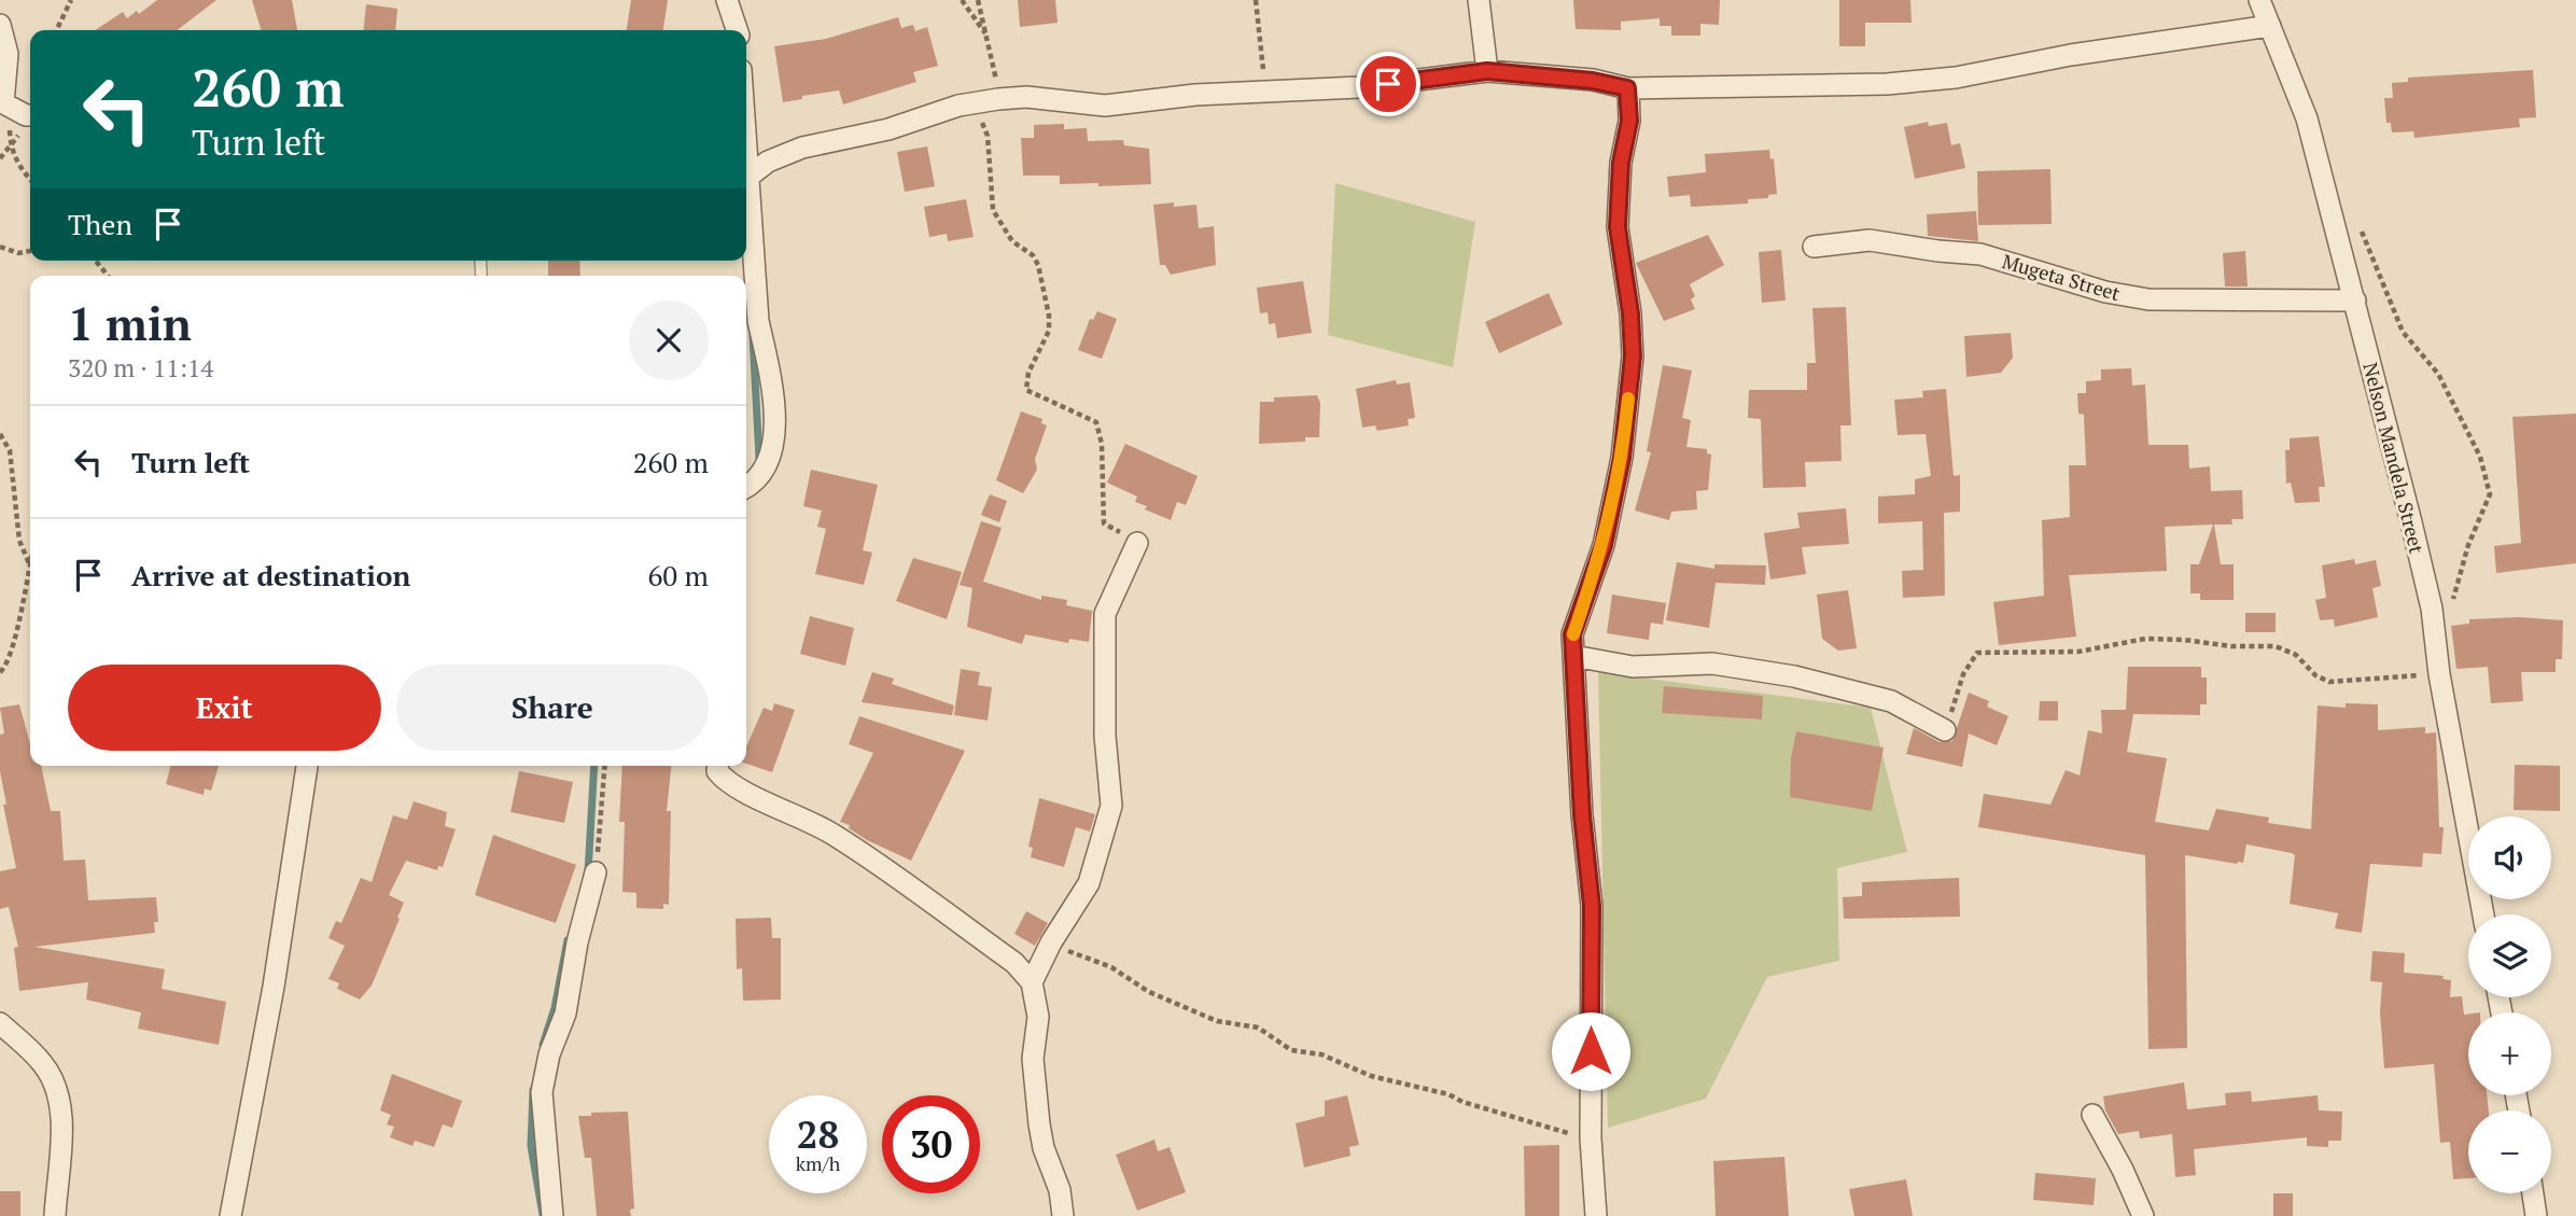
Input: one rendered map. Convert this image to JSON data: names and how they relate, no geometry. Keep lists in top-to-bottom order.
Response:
{
  "streets": {
    "street": ["Mugeta Street", "Nelson Mandela Street"]
  },
  "crossings": [
    ["Mugeta Street", "Nelson Mandela Street"]
  ],
  "page": {
    "turn": ["260 m", "Turn left"],
    "then": "Then",
    "heading": ["1 min", "320 m · 11:14"],
    "list": [
      {
        "name": "Turn left",
        "value": "260 m"
      },
      {
        "name": "Arrive at destination",
        "value": "60 m"
      }
    ],
    "buttons": ["Exit", "Share"],
    "map_buttons": ["+", "−"],
    "speed": "28 km/h",
    "limit": "30"
  }
}
